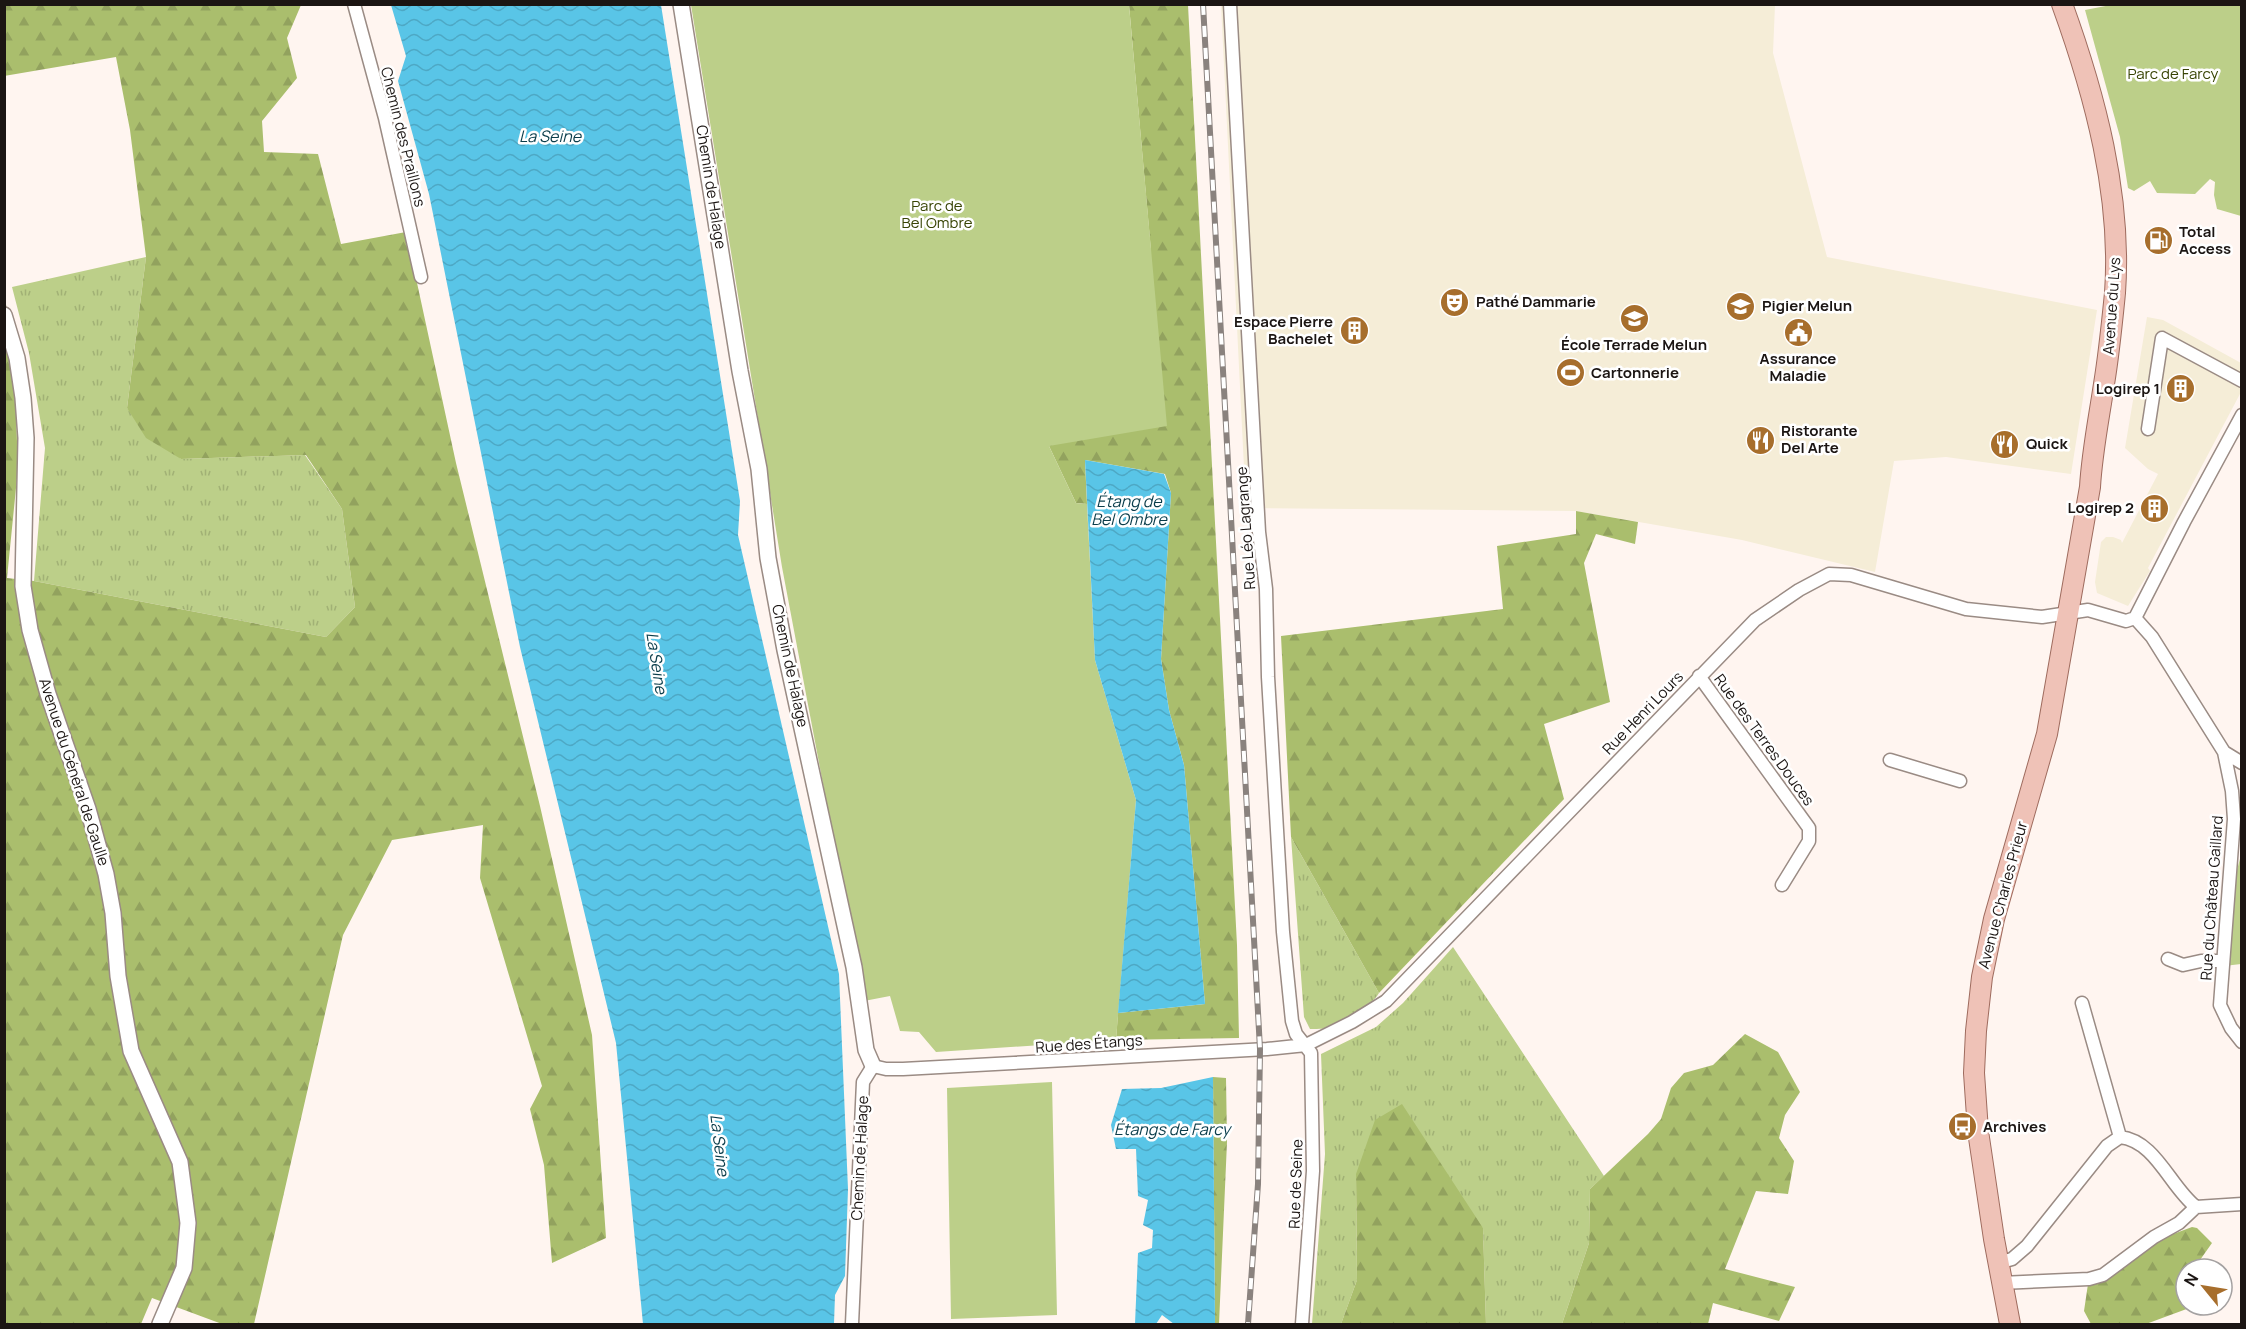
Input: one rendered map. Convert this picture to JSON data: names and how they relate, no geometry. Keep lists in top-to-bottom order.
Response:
{
  "streets": {
    "main road": ["Avenue du Lys", "Avenue Charles Prieur"],
    "street": [
      "Chemin des Praillons",
      "Chemin de Halage",
      "Rue Léo Lagrange",
      "Rue Henri Lours",
      "Rue des Terres Douces",
      "Avenue du Général de Gaulle",
      "Rue du Château Gaillard",
      "Rue des Étangs",
      "Rue de Seine"
    ]
  },
  "crossings": [
    ["Chemin de Halage", "Rue des Étangs"],
    ["Avenue du Lys", "Rue Henri Lours"],
    ["Avenue du Lys", "Avenue Charles Prieur"],
    ["Rue Léo Lagrange", "Rue Henri Lours"],
    ["Rue Léo Lagrange", "Rue des Étangs"],
    ["Rue Léo Lagrange", "Rue de Seine"],
    ["Rue Henri Lours", "Rue des Terres Douces"],
    ["Rue Henri Lours", "Avenue Charles Prieur"],
    ["Rue Henri Lours", "Rue des Étangs"],
    ["Rue Henri Lours", "Rue de Seine"],
    ["Rue des Étangs", "Rue de Seine"]
  ],
  "water": ["La Seine", "Étang de Bel Ombre", "Étangs de Farcy"],
  "parks": ["Parc de Farcy", "Parc de Bel Ombre"],
  "places": {
    "fuel station": ["Total Access"],
    "theatre": ["Pathé Dammarie"],
    "school or university": ["Pigier Melun", "École Terrade Melun"],
    "building": ["Espace Pierre Bachelet", "Logirep 1", "Logirep 2"],
    "public building": ["Assurance Maladie"],
    "sports": ["Cartonnerie"],
    "restaurant": ["Ristorante Del Arte", "Quick"],
    "bus stop": ["Archives"]
  },
  "north": "top left"
}
